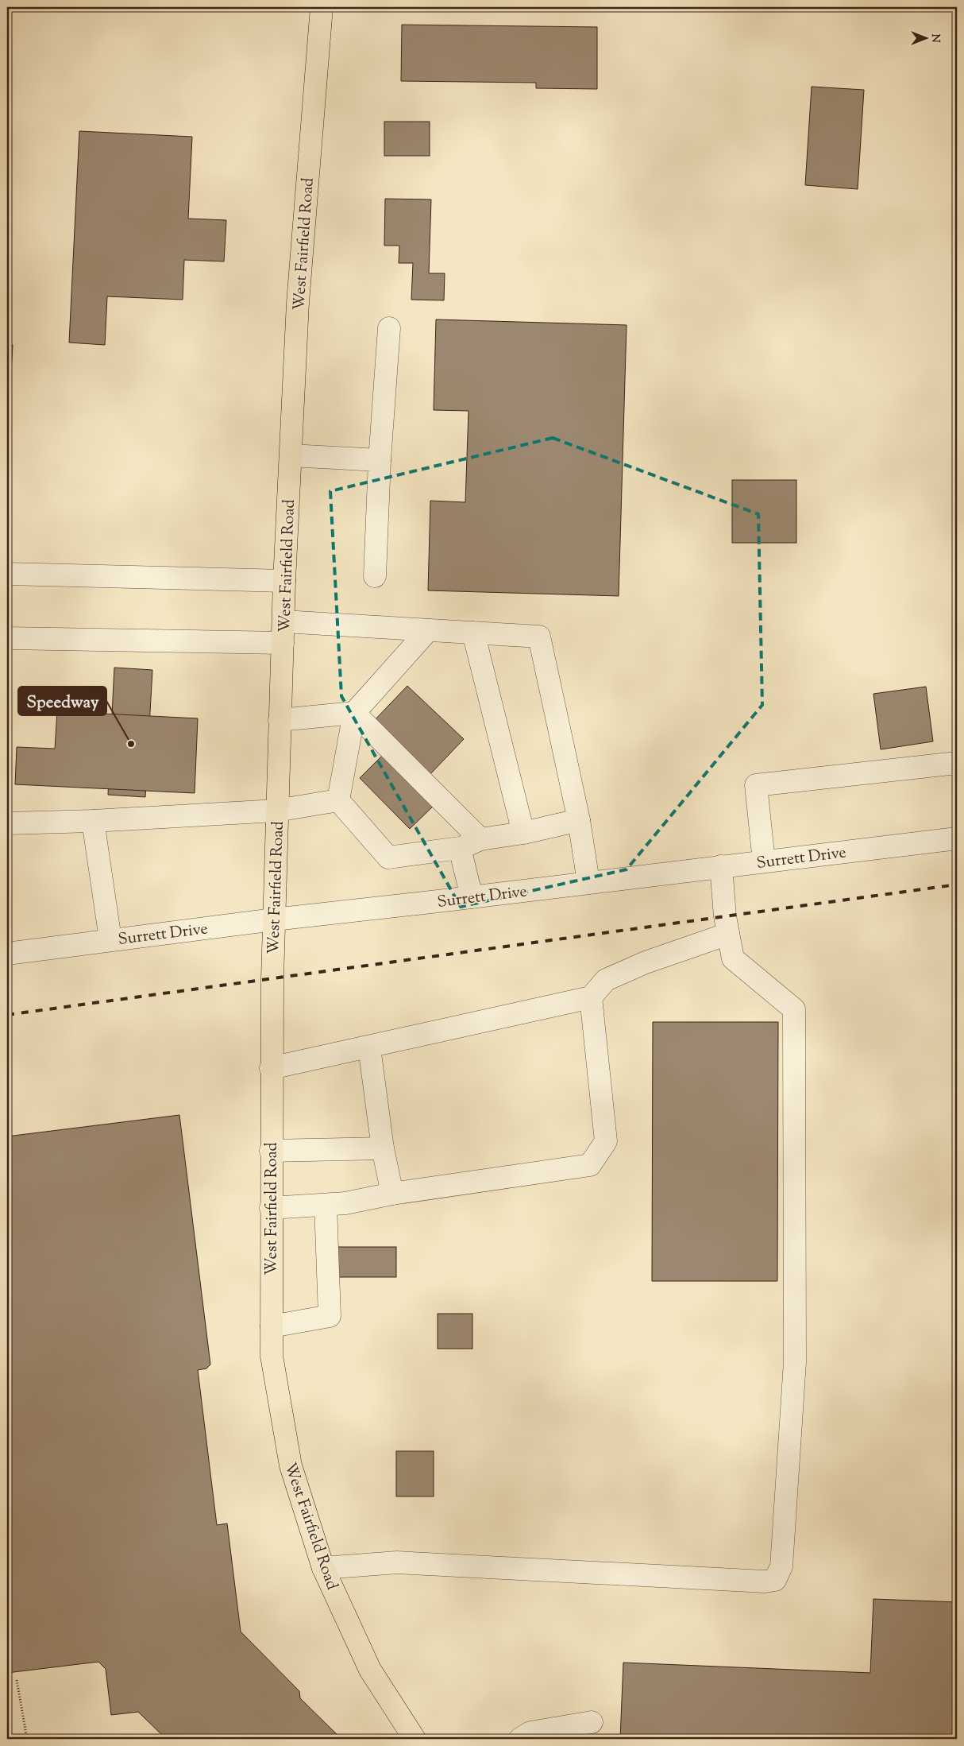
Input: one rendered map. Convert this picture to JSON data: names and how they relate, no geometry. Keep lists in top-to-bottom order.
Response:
{
  "streets": {
    "main road": ["West Fairfield Road"],
    "street": ["Surrett Drive"]
  },
  "crossings": [
    ["West Fairfield Road", "Surrett Drive"]
  ],
  "places": ["Speedway"],
  "north": "right"
}
